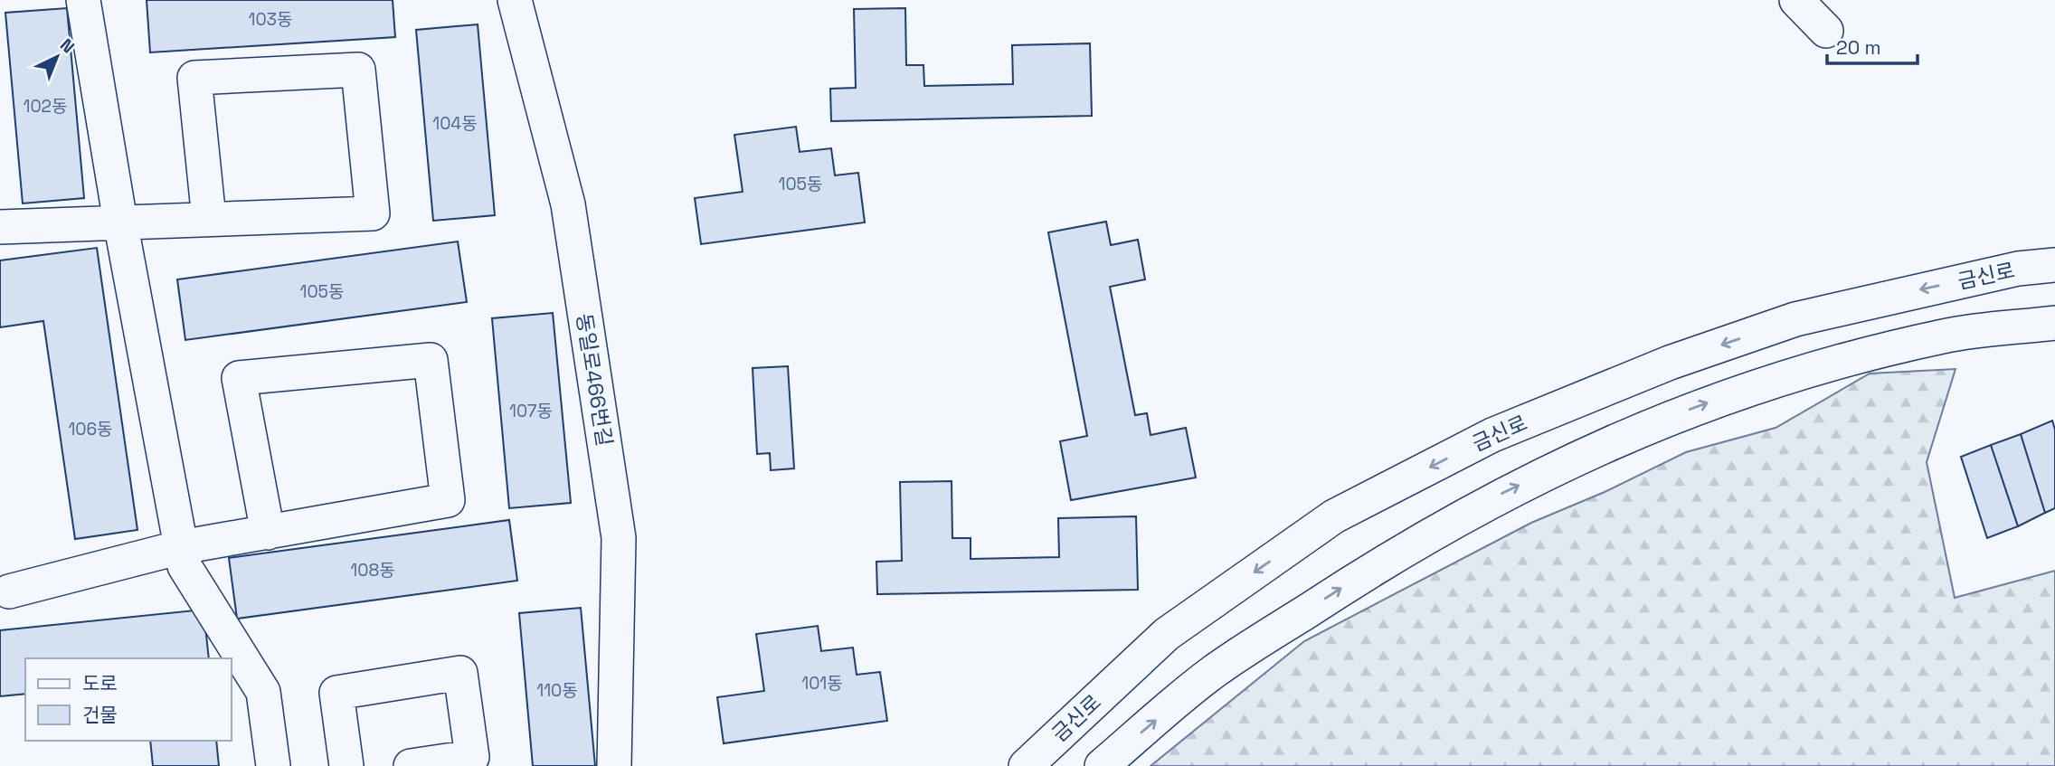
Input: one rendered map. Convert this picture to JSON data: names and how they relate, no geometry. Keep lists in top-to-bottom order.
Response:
{
  "streets": {
    "street": ["금신로", "동일로466번길"]
  },
  "house_numbers": [
    "103동",
    "102동",
    "104동",
    "105동",
    "105동",
    "107동",
    "106동",
    "108동",
    "101동",
    "110동"
  ],
  "legend": ["도로", "건물"],
  "scale_bar": "20 m",
  "north": "top right"
}
